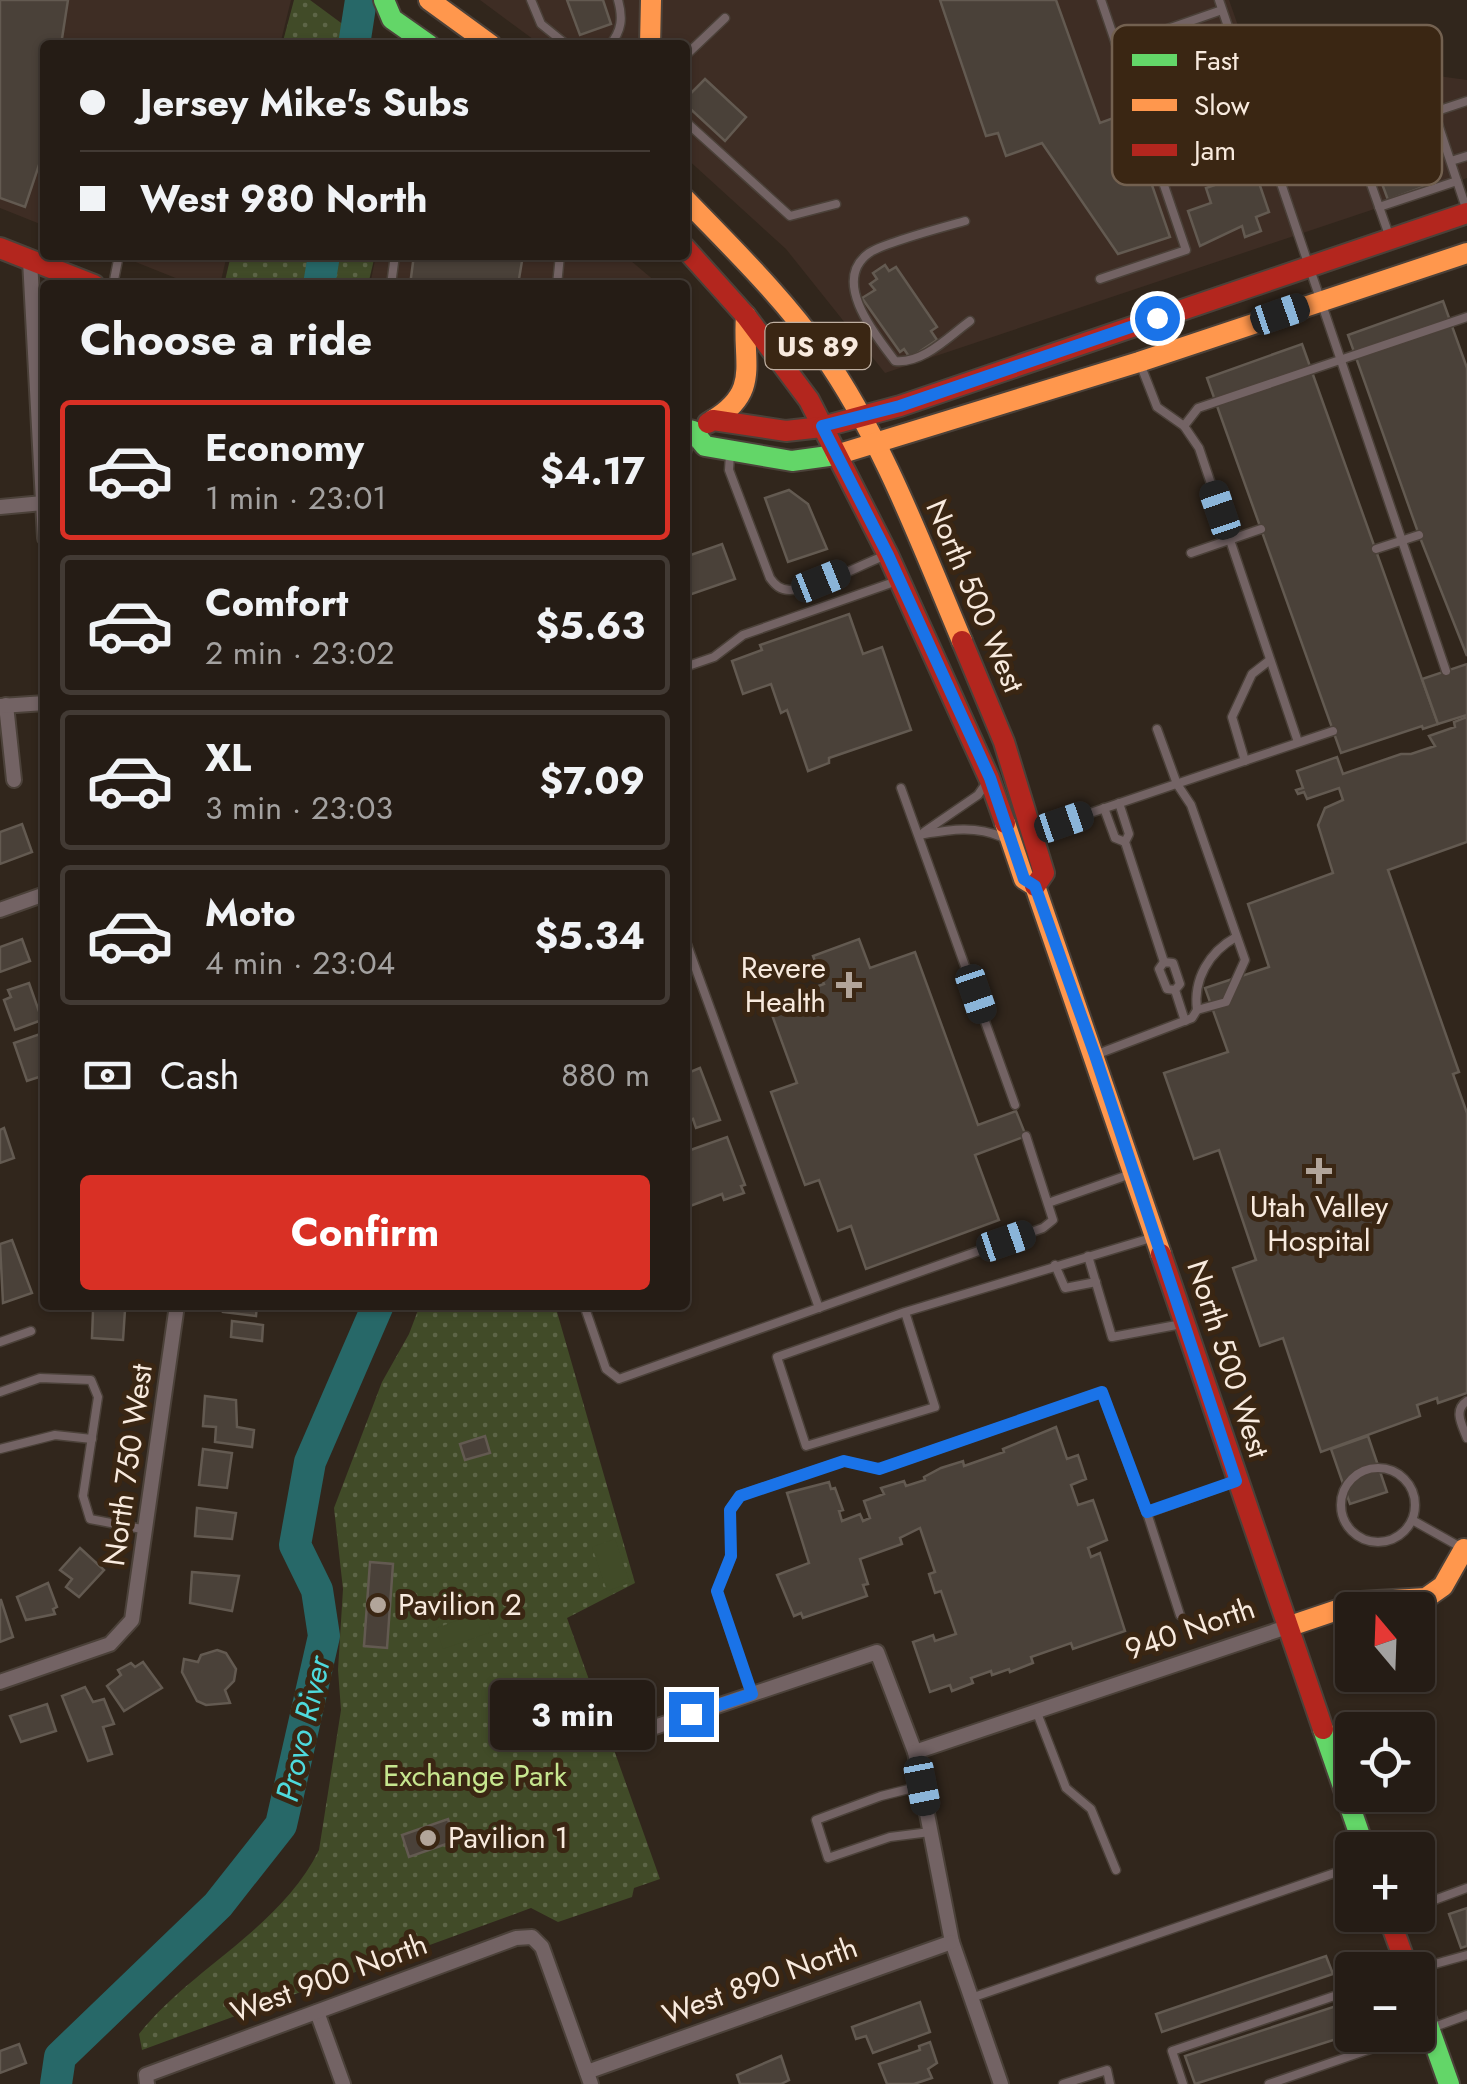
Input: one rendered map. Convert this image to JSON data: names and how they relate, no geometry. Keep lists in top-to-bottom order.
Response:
{
  "streets": {
    "main road": ["US 89", "North 500 West", "940 North"],
    "street": ["North 750 West", "West 900 North", "West 890 North"]
  },
  "crossings": [
    ["US 89", "North 500 West"],
    ["North 500 West", "940 North"],
    ["West 900 North", "West 890 North"]
  ],
  "water": ["Provo River"],
  "parks": ["Exchange Park"],
  "places": {
    "health": ["Revere Health", "Utah Valley Hospital"],
    "other": ["Pavilion 2", "Pavilion 1"]
  },
  "legend": ["Fast", "Slow", "Jam"],
  "north": "top",
  "page": {
    "banner": ["Jersey Mike's Subs", "West 980 North"],
    "heading": "Choose a ride",
    "list": [
      {
        "name": "Economy",
        "note": "1 min · 23:01",
        "value": "$4.17"
      },
      {
        "name": "Comfort",
        "note": "2 min · 23:02",
        "value": "$5.63"
      },
      {
        "name": "XL",
        "note": "3 min · 23:03",
        "value": "$7.09"
      },
      {
        "name": "Moto",
        "note": "4 min · 23:04",
        "value": "$5.34"
      }
    ],
    "pay": ["Cash", "880 m"],
    "buttons": "Confirm",
    "map_buttons": ["+", "−"],
    "bubble": "3 min"
  }
}
